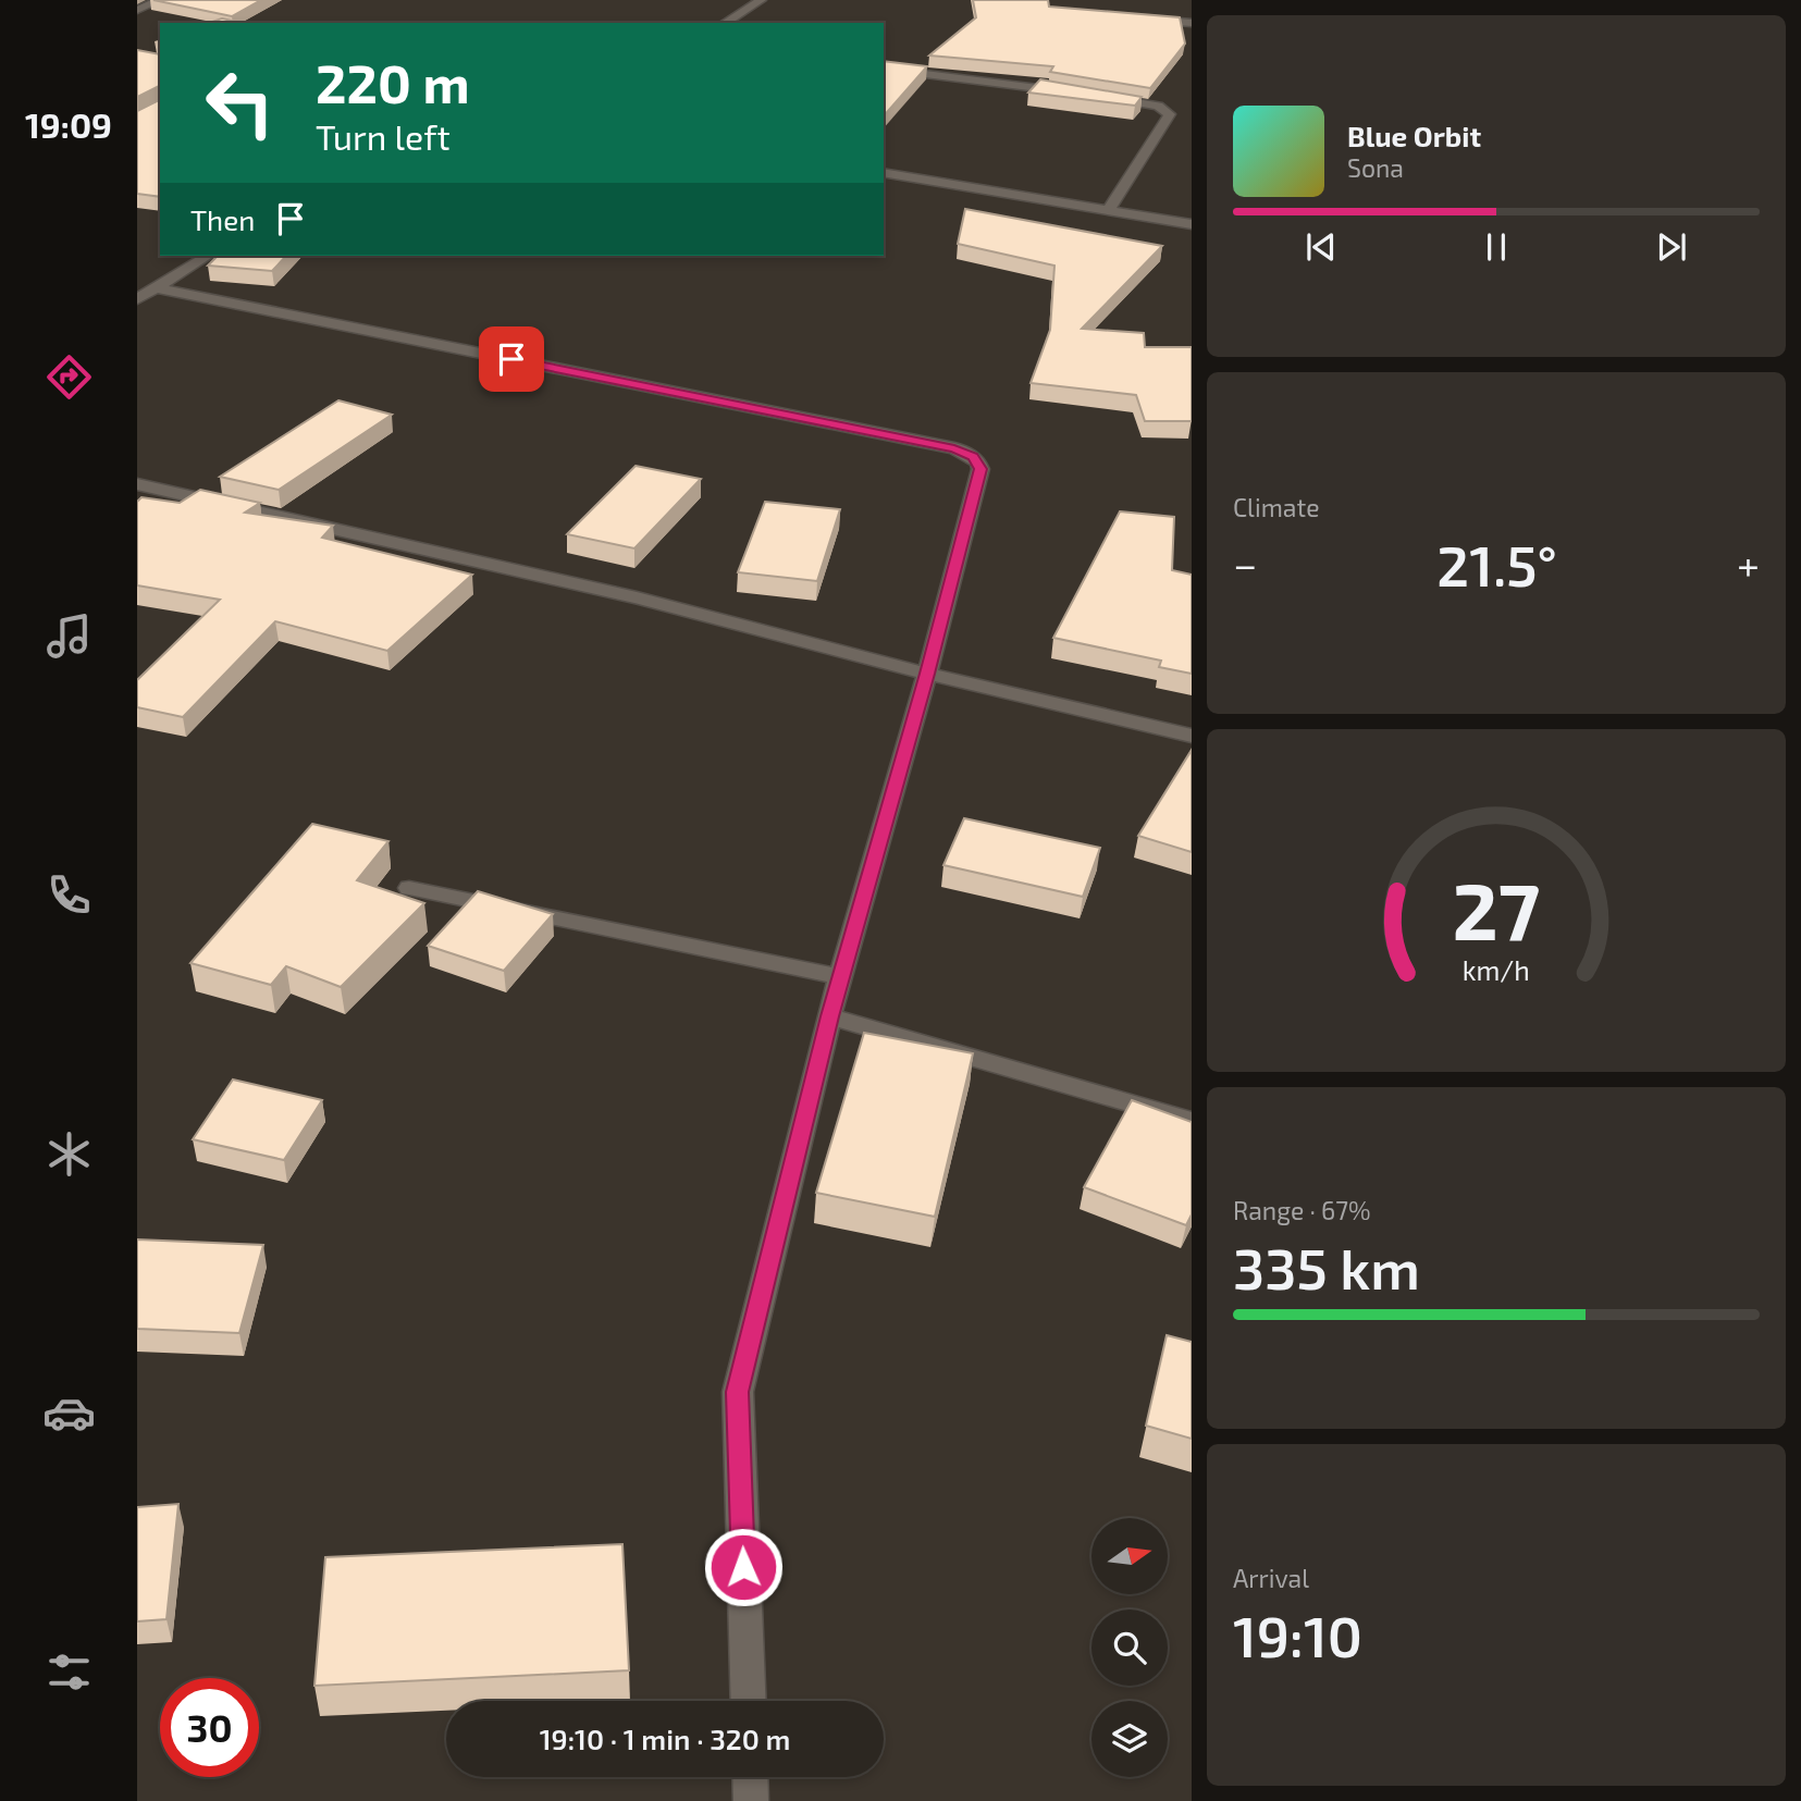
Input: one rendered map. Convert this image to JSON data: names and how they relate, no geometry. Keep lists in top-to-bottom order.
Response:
{
  "north": "right",
  "page": {
    "tabs": "19:09",
    "turn": ["220 m", "Turn left"],
    "song": ["Blue Orbit", "Sona"],
    "then": "Then",
    "tile": [
      "Climate",
      ["Range · 67%", "335 km"],
      ["Arrival", "19:10"]
    ],
    "heat": ["−", "21.5°", "+"],
    "limit": "30",
    "trip": "19:10 · 1 min · 320 m",
    "gauge": ["27", "km/h"]
  }
}
